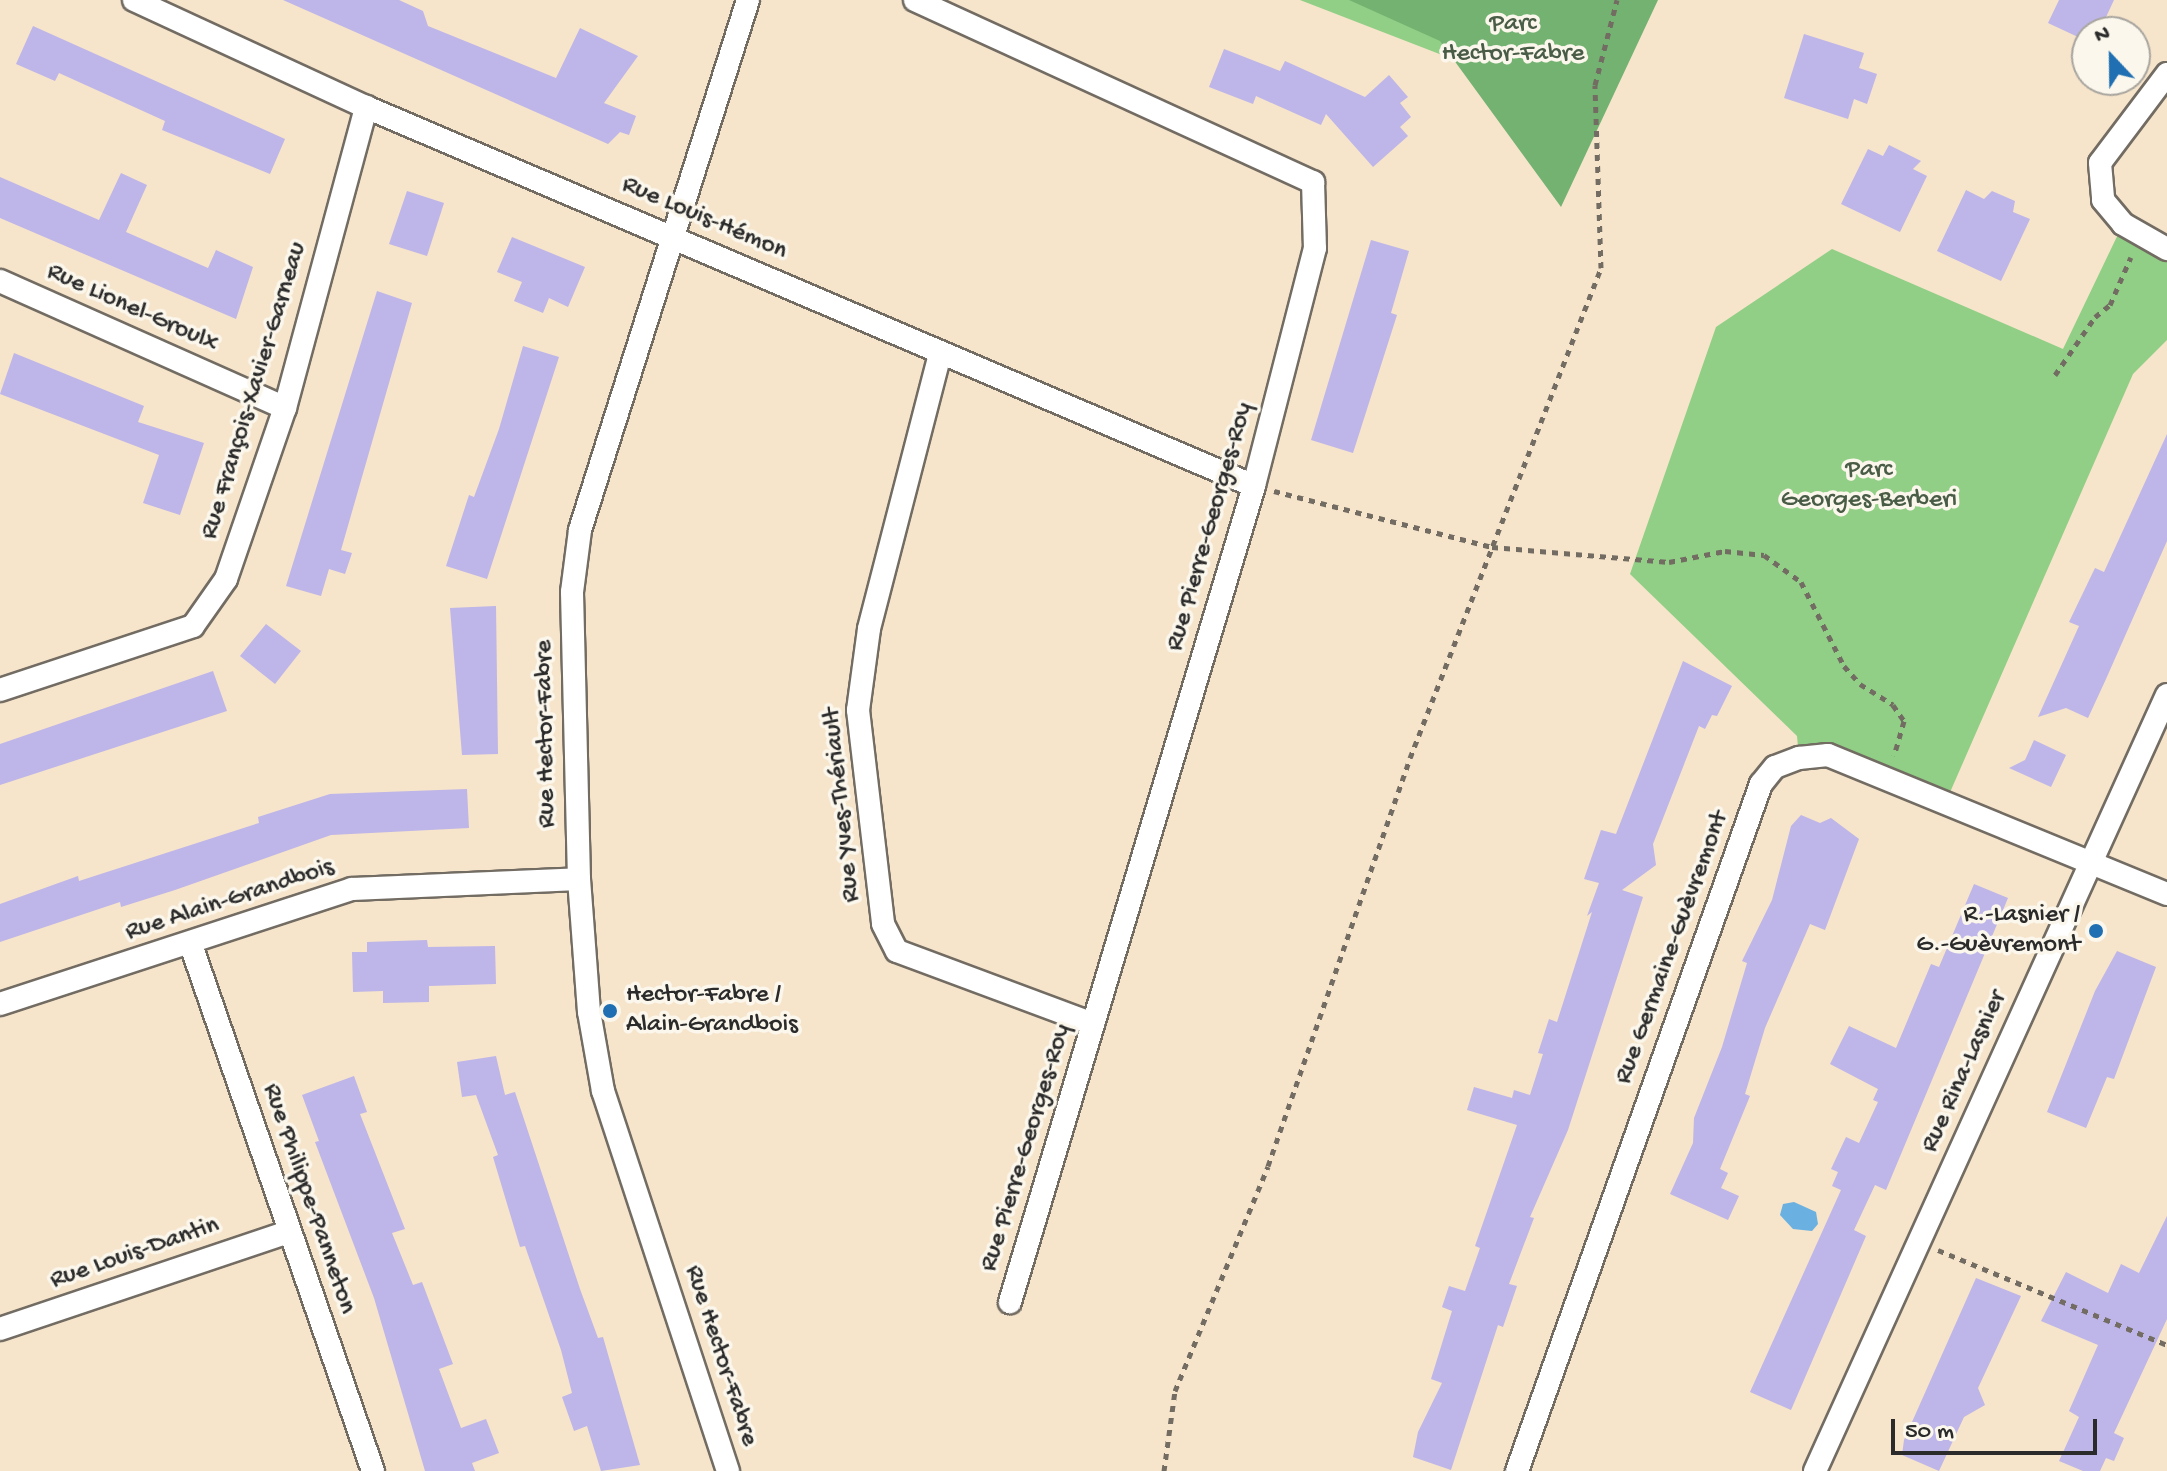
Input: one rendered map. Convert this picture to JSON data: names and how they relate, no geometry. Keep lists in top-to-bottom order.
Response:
{
  "streets": {
    "street": [
      "Rue Louis-Hémon",
      "Rue Lionel-Groulx",
      "Rue François-Xavier-Garneau",
      "Rue Pierre-Georges-Roy",
      "Rue Hector-Fabre",
      "Rue Yves-Thériault",
      "Rue Alain-Grandbois",
      "Rue Germaine-Guèvremont",
      "Rue Rina-Lasnier",
      "Rue Philippe-Panneton",
      "Rue Louis-Dantin"
    ]
  },
  "crossings": [
    ["Rue Louis-Hémon", "Rue François-Xavier-Garneau"],
    ["Rue Louis-Hémon", "Rue Pierre-Georges-Roy"],
    ["Rue Louis-Hémon", "Rue Hector-Fabre"],
    ["Rue Louis-Hémon", "Rue Yves-Thériault"],
    ["Rue Lionel-Groulx", "Rue François-Xavier-Garneau"],
    ["Rue Pierre-Georges-Roy", "Rue Yves-Thériault"],
    ["Rue Hector-Fabre", "Rue Alain-Grandbois"],
    ["Rue Alain-Grandbois", "Rue Philippe-Panneton"],
    ["Rue Germaine-Guèvremont", "Rue Rina-Lasnier"],
    ["Rue Philippe-Panneton", "Rue Louis-Dantin"]
  ],
  "parks": ["Parc Hector-Fabre", "Parc Georges-Berberi"],
  "places": ["R.-Lasnier / G.-Guèvremont", "Hector-Fabre / Alain-Grandbois"],
  "scale_bar": "50 m",
  "north": "top"
}
